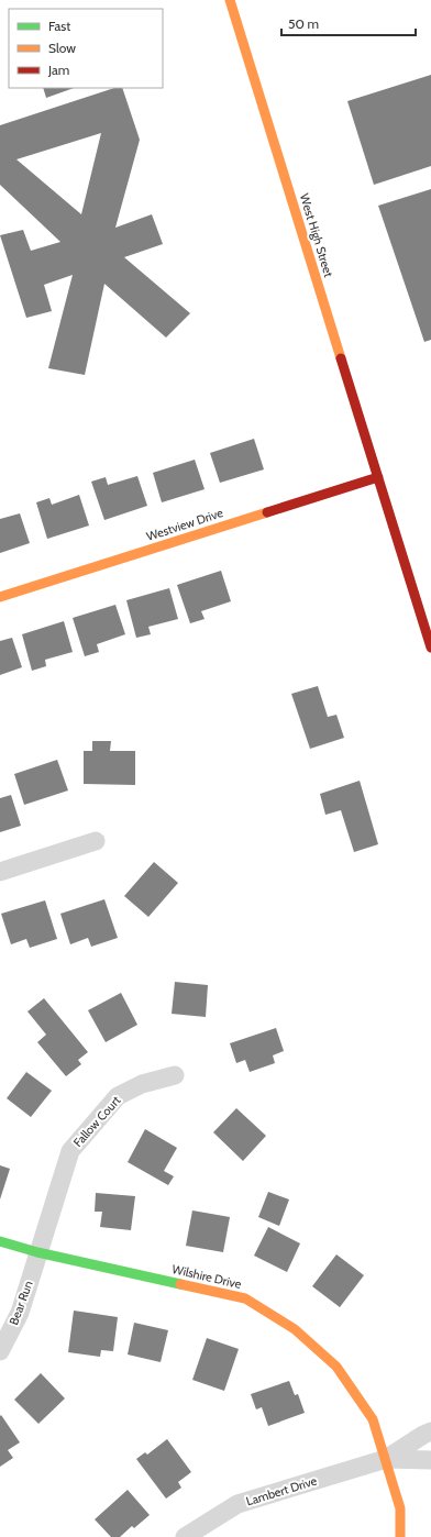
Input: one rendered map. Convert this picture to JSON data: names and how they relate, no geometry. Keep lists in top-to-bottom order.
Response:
{
  "streets": {
    "street": [
      "West High Street",
      "Westview Drive",
      "Fallow Court",
      "Wilshire Drive",
      "Bear Run",
      "Lambert Drive"
    ]
  },
  "crossings": [
    ["West High Street", "Westview Drive"],
    ["Fallow Court", "Wilshire Drive"],
    ["Fallow Court", "Bear Run"],
    ["Wilshire Drive", "Bear Run"],
    ["Wilshire Drive", "Lambert Drive"]
  ],
  "legend": ["Fast", "Slow", "Jam"],
  "scale_bar": "50 m"
}
